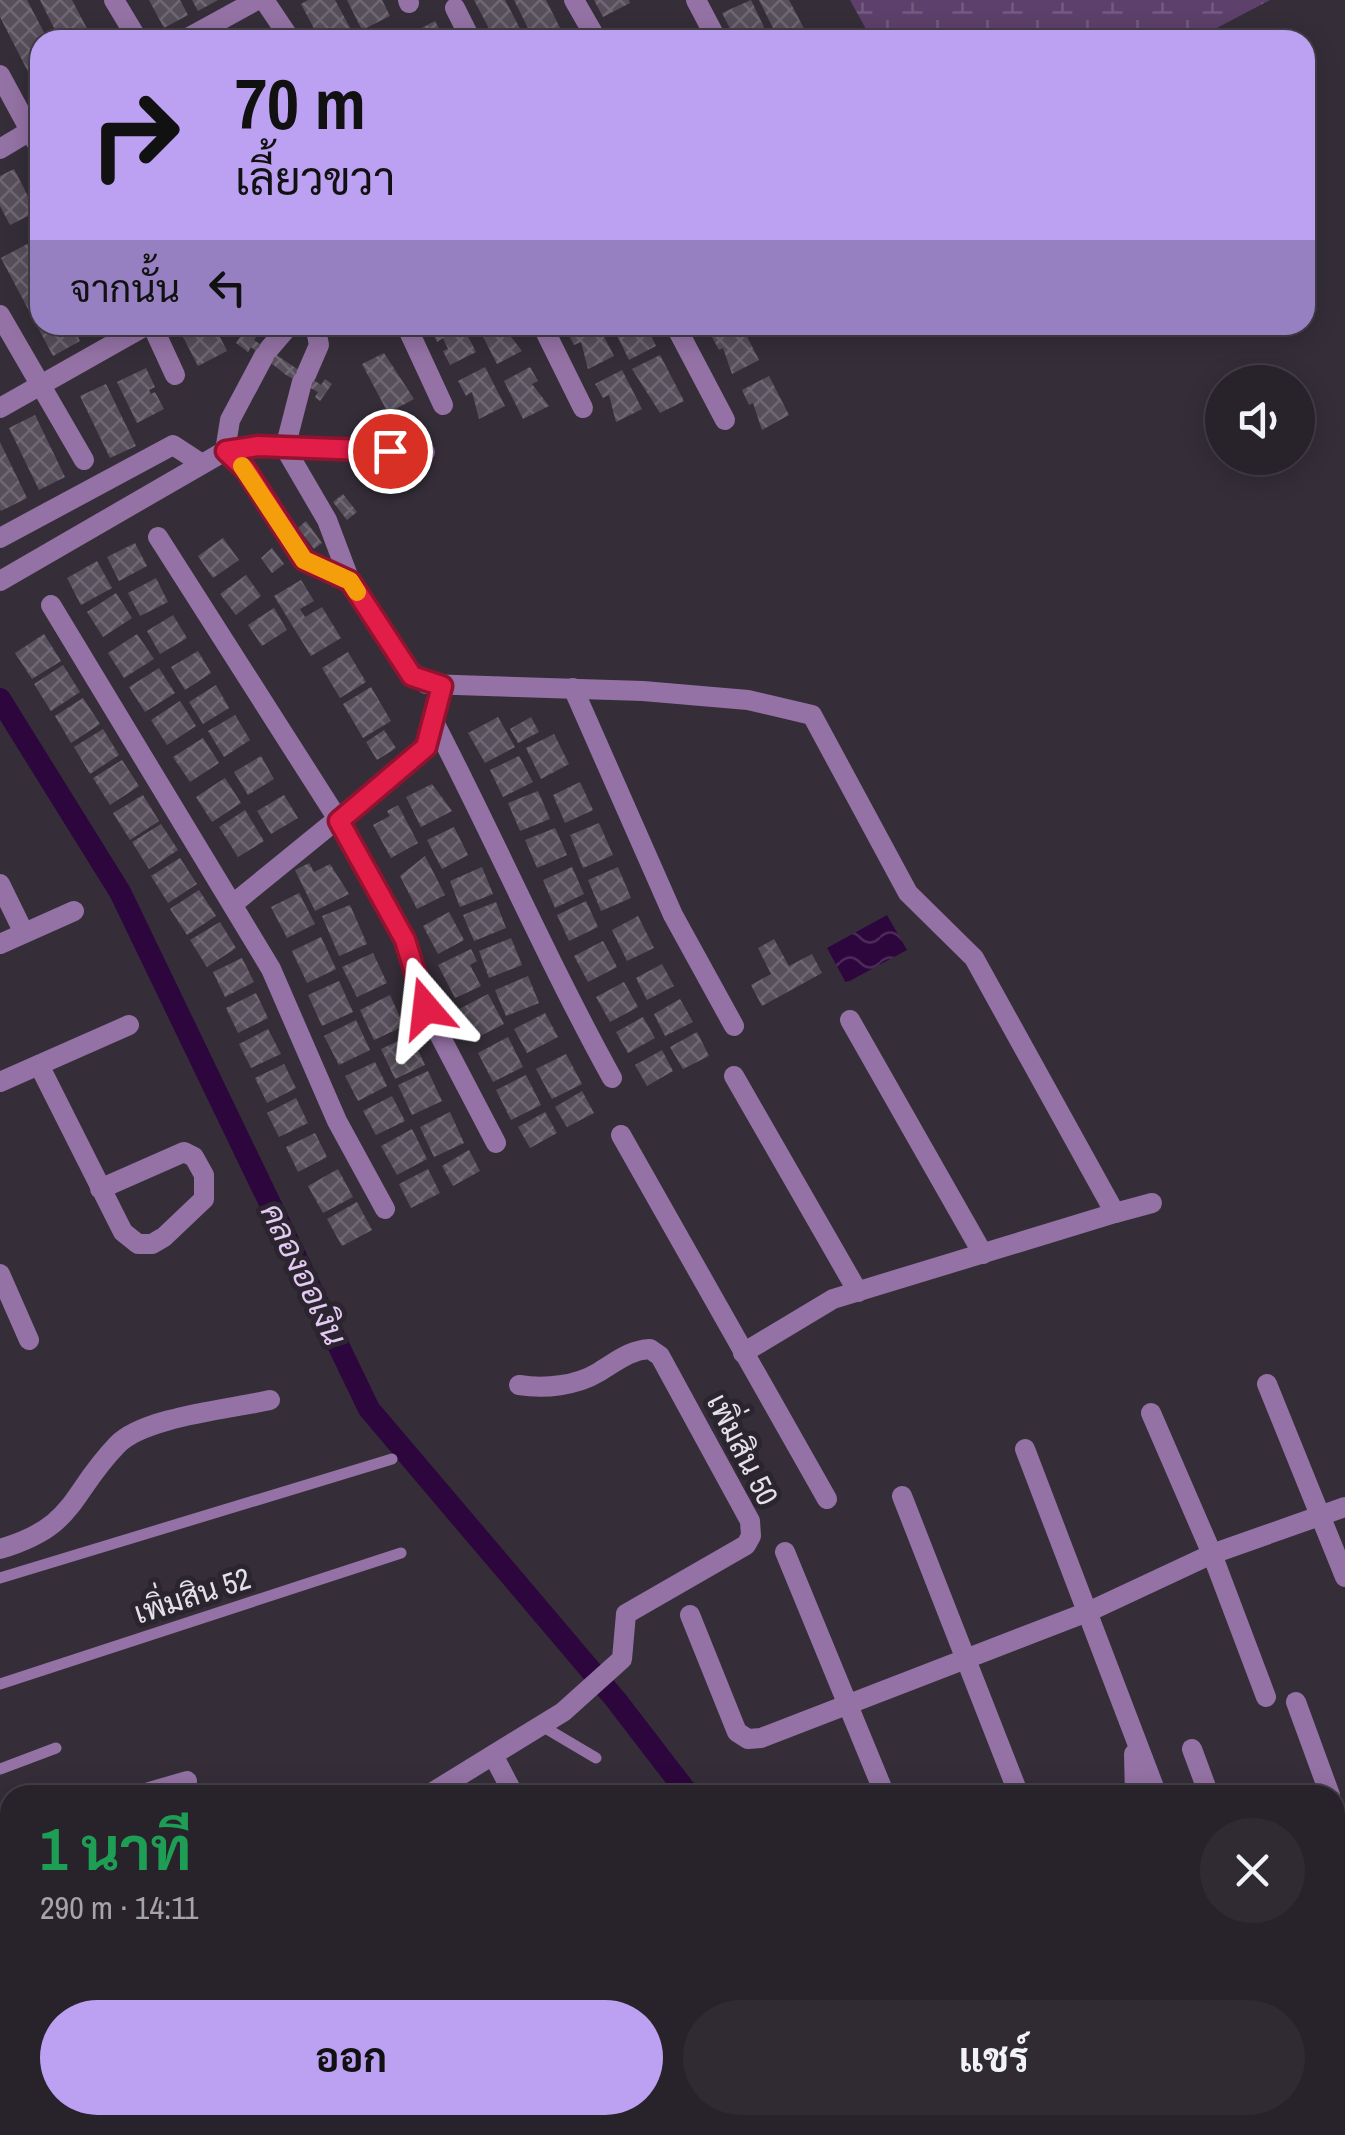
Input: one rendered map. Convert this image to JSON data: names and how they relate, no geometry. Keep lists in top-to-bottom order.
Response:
{
  "streets": {
    "street": ["เพิ่มสิน 50"],
    "lane": ["เพิ่มสิน 52"]
  },
  "water": ["คลองออเงิน"],
  "page": {
    "turn": ["70 m", "เลี้ยวขวา"],
    "then": "จากนั้น",
    "heading": ["1 นาที", "290 m · 14:11"],
    "buttons": ["ออก", "แชร์"]
  }
}
